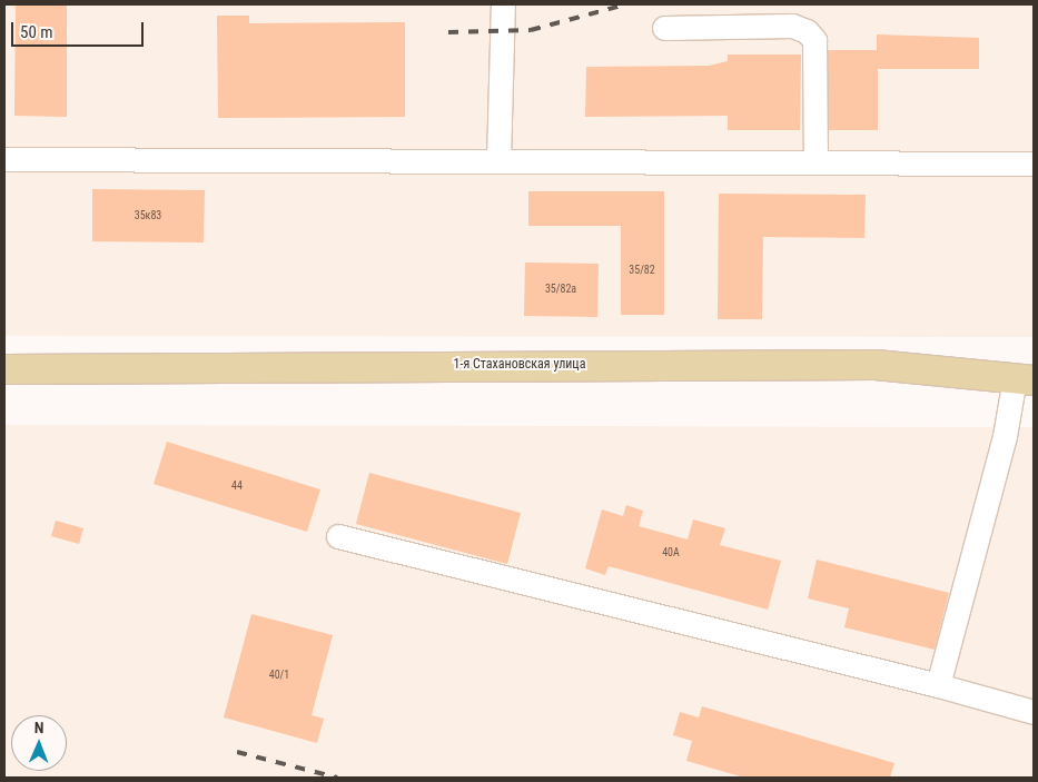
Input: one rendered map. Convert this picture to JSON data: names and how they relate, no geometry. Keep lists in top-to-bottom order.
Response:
{
  "streets": {
    "main road": ["1-я Стахановская улица"]
  },
  "house_numbers": [
    "35к83",
    "35/82",
    "35/82а",
    "44",
    "40А",
    "40/1"
  ],
  "scale_bar": "50 m",
  "north": "top"
}
